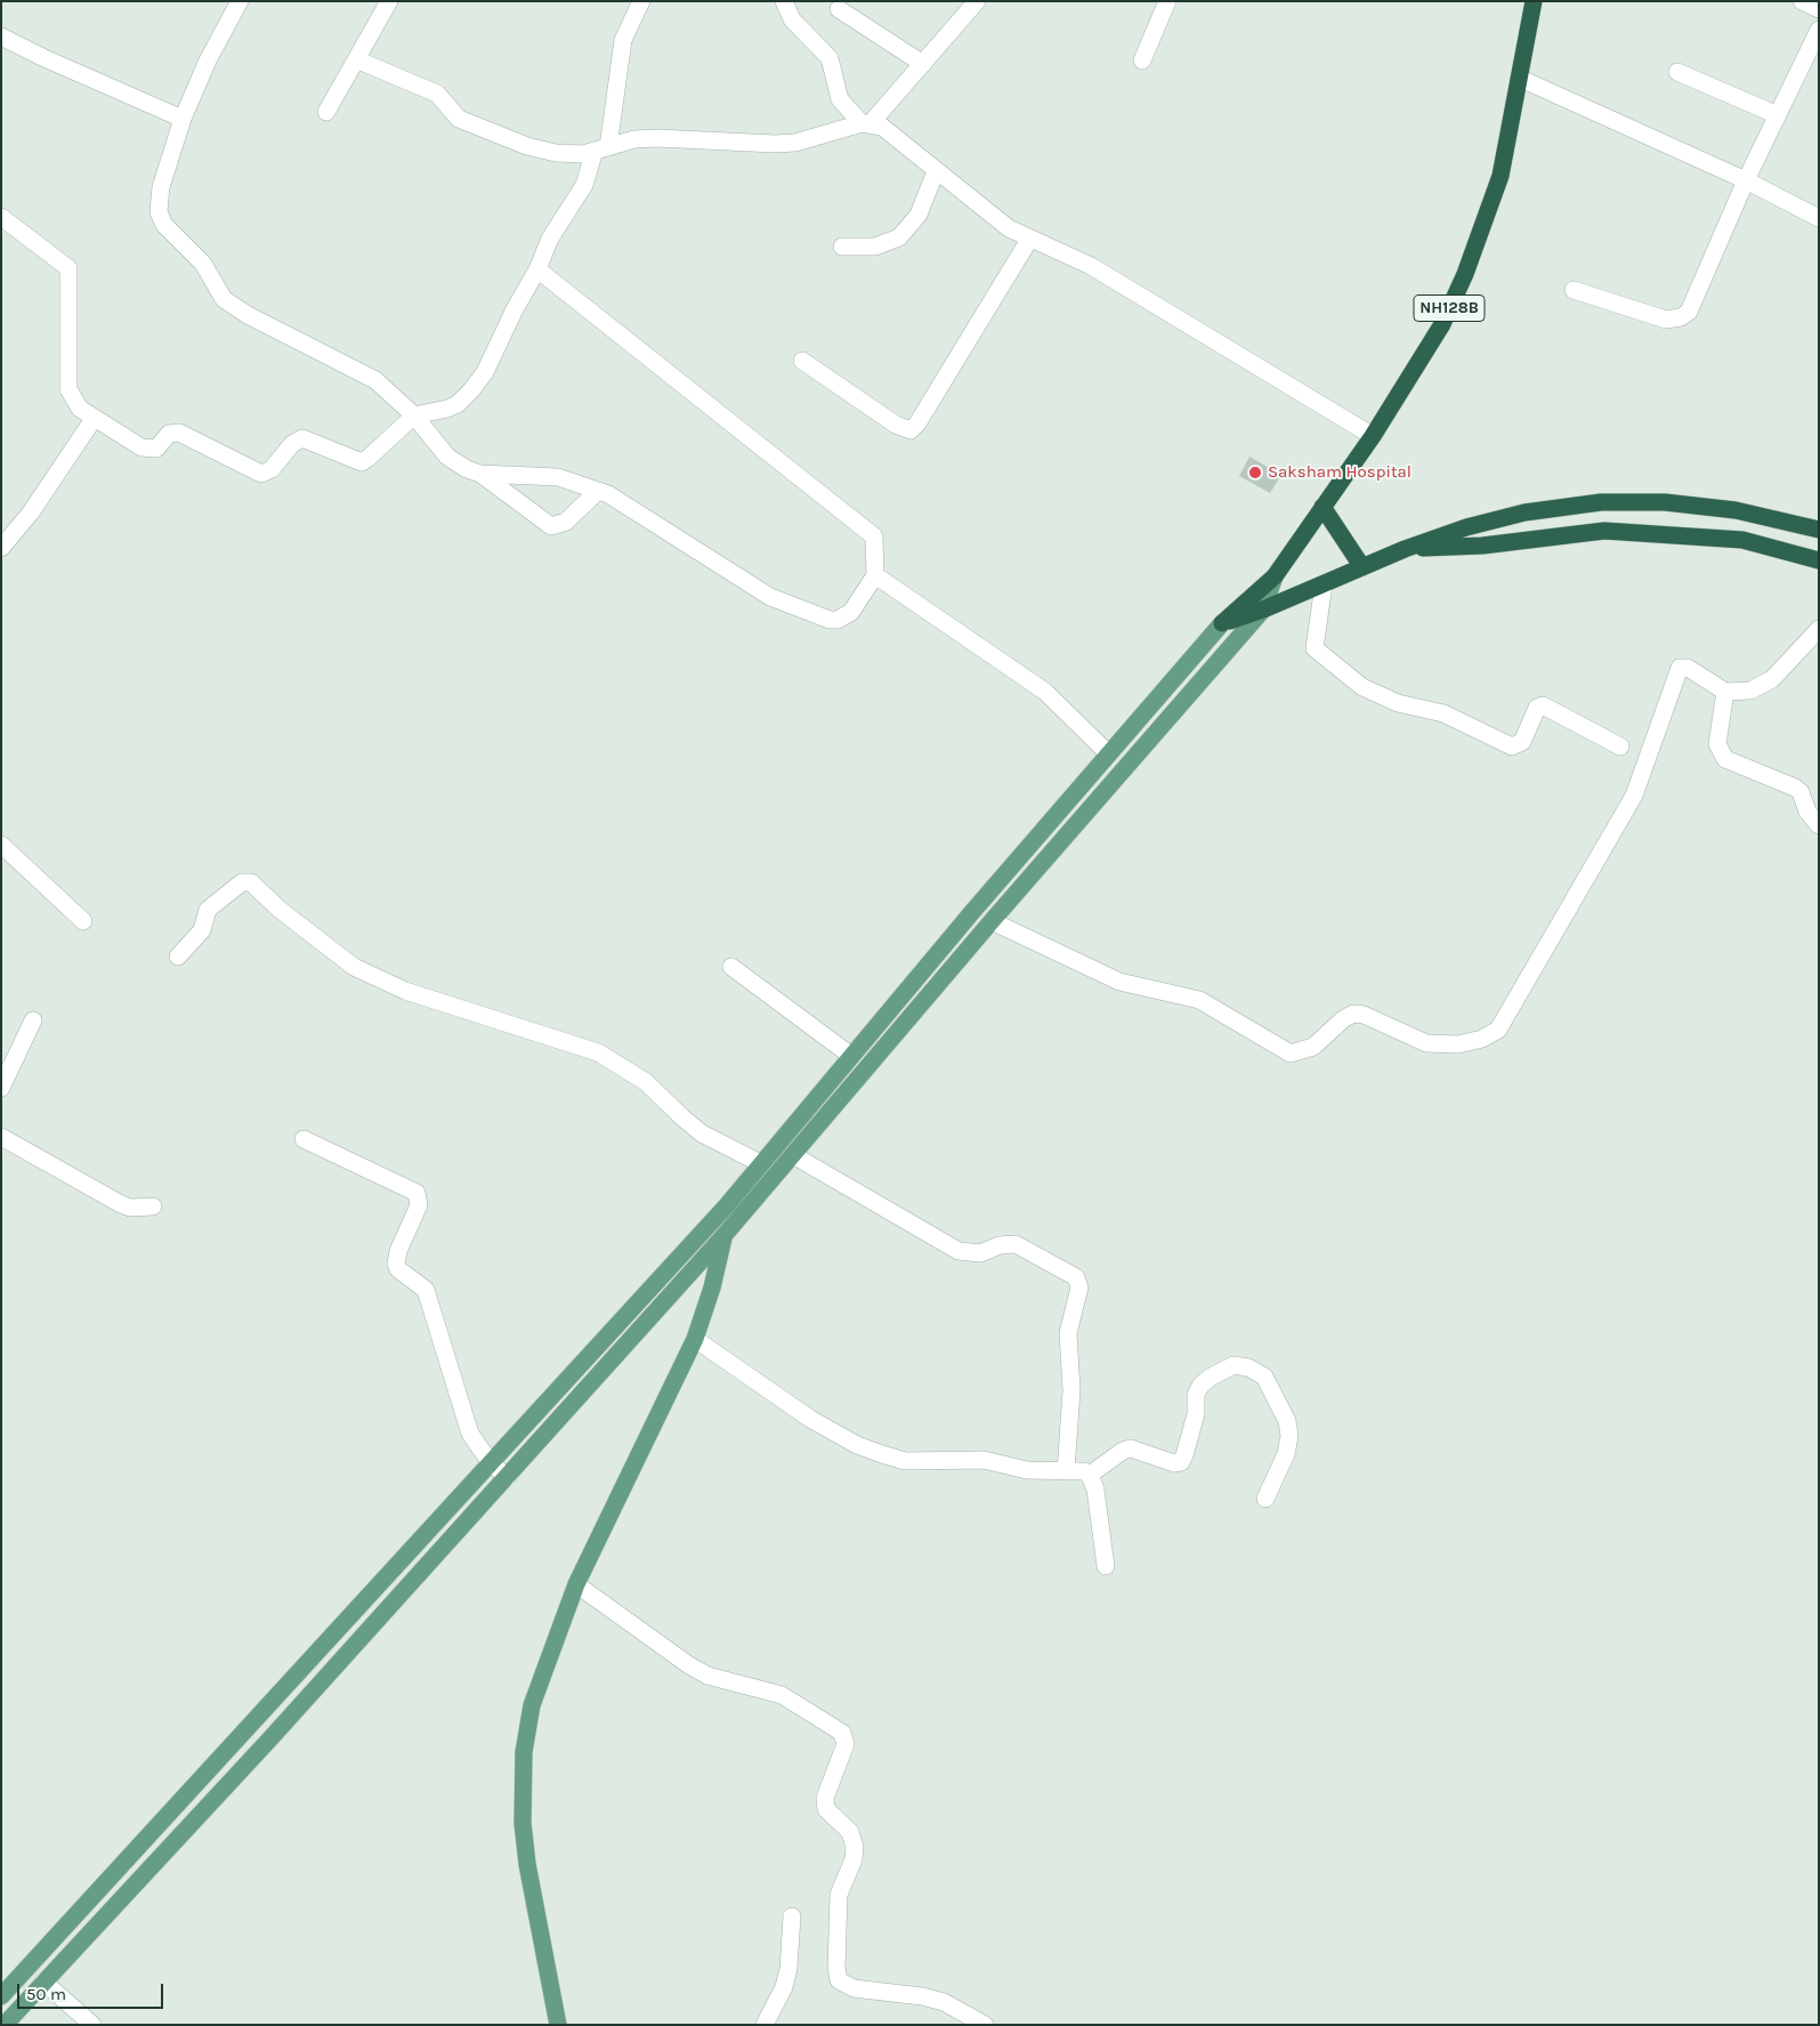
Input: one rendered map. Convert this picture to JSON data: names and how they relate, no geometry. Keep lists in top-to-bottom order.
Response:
{
  "streets": {
    "highway": ["NH128B"]
  },
  "places": ["Saksham Hospital"],
  "scale_bar": "50 m"
}
